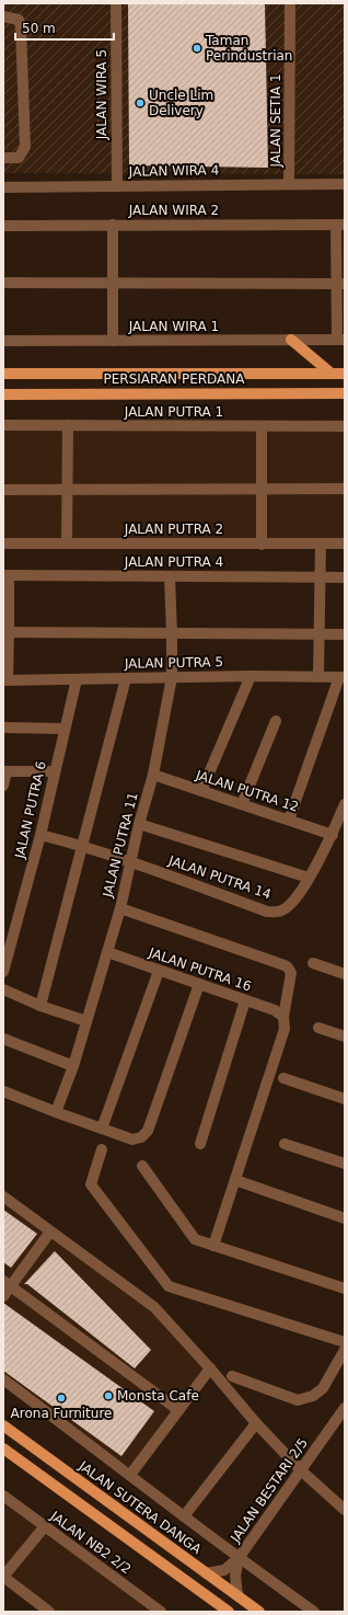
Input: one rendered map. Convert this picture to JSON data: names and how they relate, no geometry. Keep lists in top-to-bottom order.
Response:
{
  "streets": {
    "main road": ["PERSIARAN PERDANA", "JALAN SUTERA DANGA"],
    "street": [
      "JALAN WIRA 5",
      "JALAN SETIA 1",
      "JALAN WIRA 4",
      "JALAN WIRA 2",
      "JALAN WIRA 1",
      "JALAN PUTRA 1",
      "JALAN PUTRA 2",
      "JALAN PUTRA 4",
      "JALAN PUTRA 5",
      "JALAN PUTRA 12",
      "JALAN PUTRA 6",
      "JALAN PUTRA 11",
      "JALAN PUTRA 14",
      "JALAN PUTRA 16",
      "JALAN BESTARI 2/5",
      "JALAN NB2 2/2"
    ]
  },
  "crossings": [
    ["JALAN WIRA 5", "JALAN WIRA 4"],
    ["JALAN SETIA 1", "JALAN WIRA 4"],
    ["JALAN PUTRA 4", "JALAN PUTRA 11"],
    ["JALAN PUTRA 5", "JALAN PUTRA 6"],
    ["JALAN PUTRA 5", "JALAN PUTRA 11"],
    ["JALAN PUTRA 12", "JALAN PUTRA 11"],
    ["JALAN PUTRA 12", "JALAN PUTRA 14"],
    ["JALAN PUTRA 6", "JALAN PUTRA 14"],
    ["JALAN PUTRA 11", "JALAN PUTRA 14"],
    ["JALAN PUTRA 11", "JALAN PUTRA 16"],
    ["JALAN BESTARI 2/5", "JALAN SUTERA DANGA"]
  ],
  "places": [
    "Taman Perindustrian",
    "Uncle Lim Delivery",
    "Monsta Cafe",
    "Arona Furniture"
  ],
  "scale_bar": "50 m"
}
